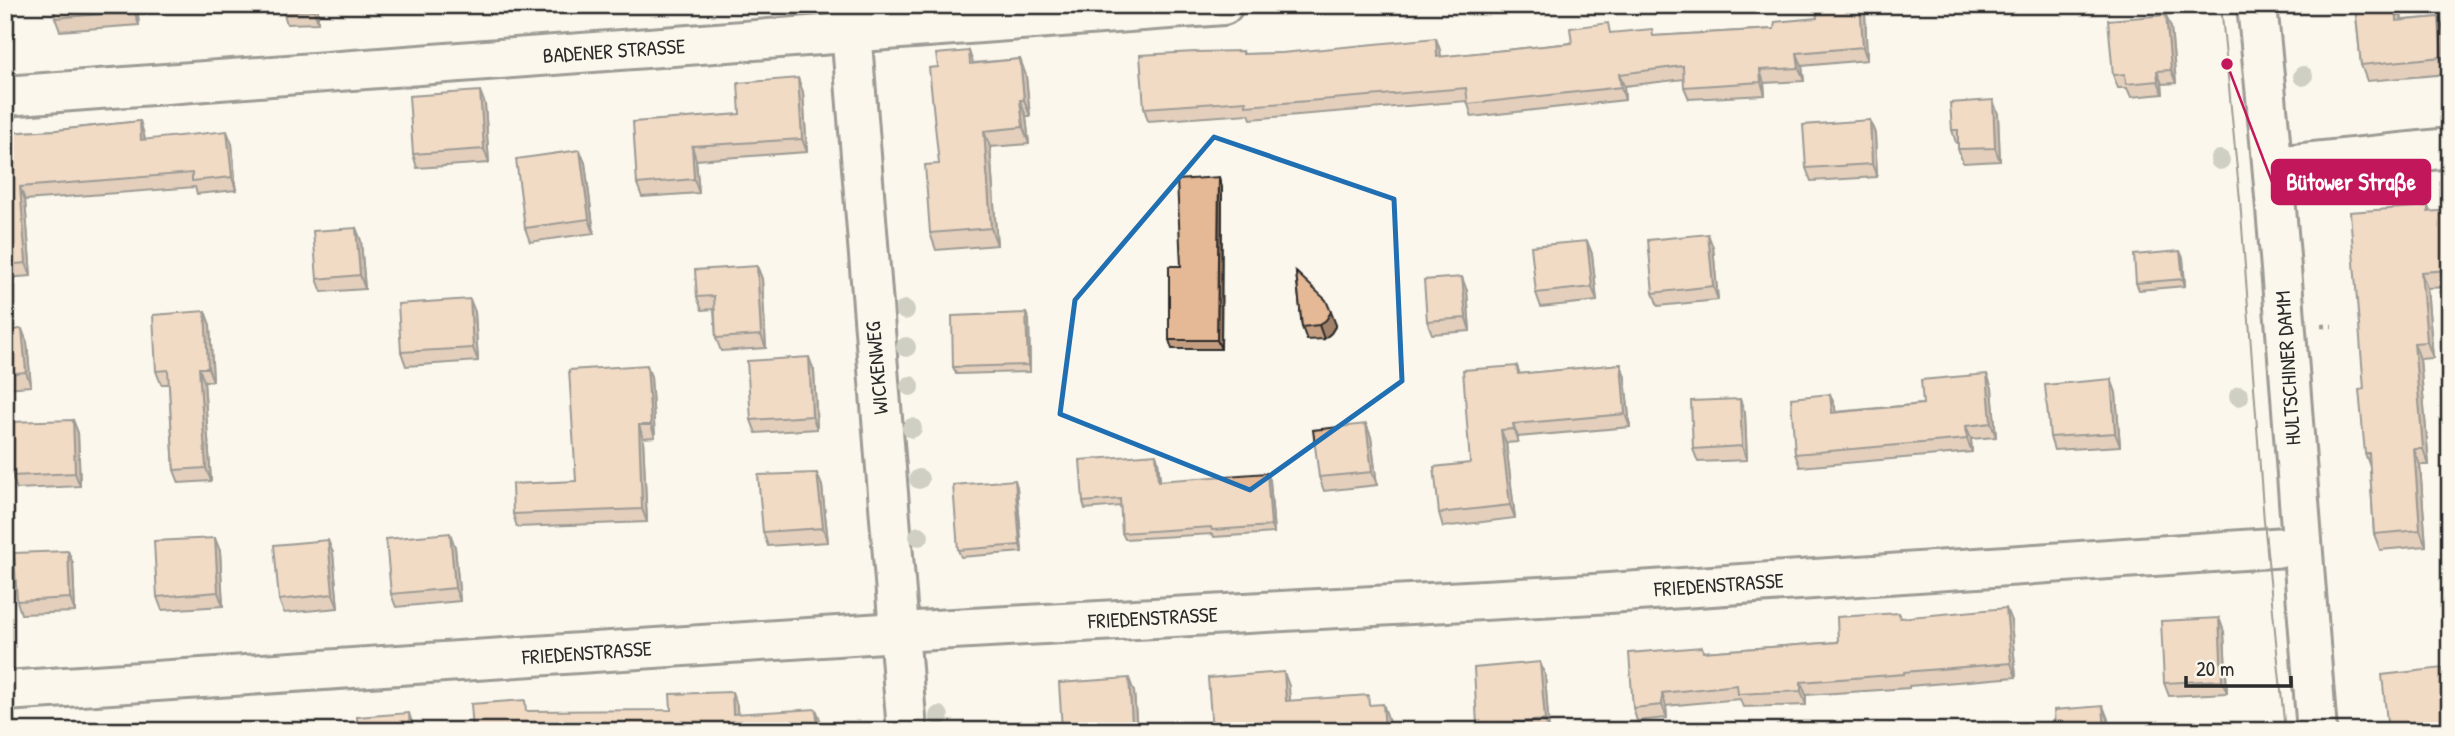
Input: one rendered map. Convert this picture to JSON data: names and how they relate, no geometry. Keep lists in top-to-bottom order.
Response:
{
  "streets": {
    "street": [
      "BADENER STRASSE",
      "WICKENWEG",
      "HULTSCHINER DAMM",
      "FRIEDENSTRASSE"
    ]
  },
  "crossings": [
    ["BADENER STRASSE", "WICKENWEG"],
    ["WICKENWEG", "FRIEDENSTRASSE"],
    ["HULTSCHINER DAMM", "FRIEDENSTRASSE"]
  ],
  "places": ["Bütower Straße"],
  "scale_bar": "20 m"
}
